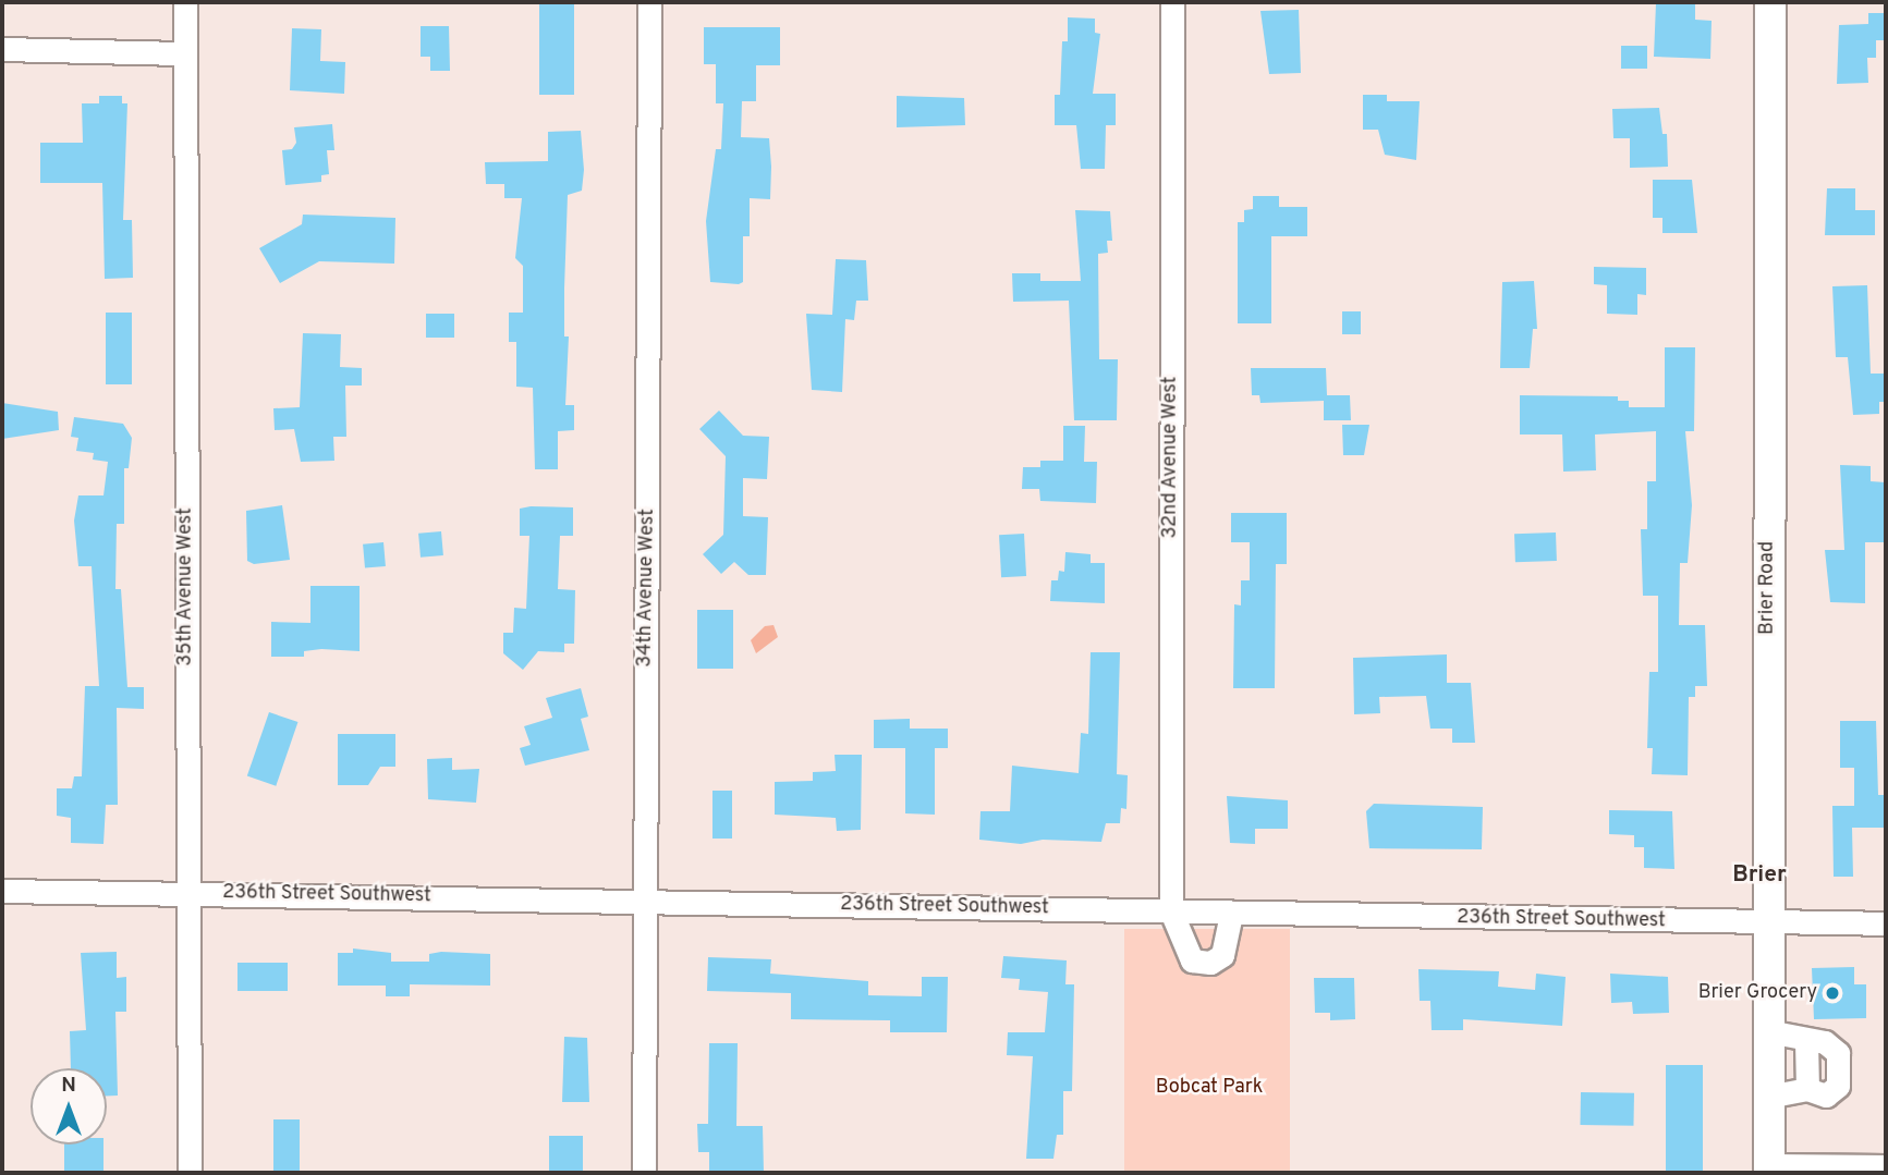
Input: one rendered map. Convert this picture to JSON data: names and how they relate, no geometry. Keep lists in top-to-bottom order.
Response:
{
  "streets": {
    "main road": ["Brier Road"],
    "street": [
      "32nd Avenue West",
      "35th Avenue West",
      "34th Avenue West",
      "236th Street Southwest"
    ]
  },
  "crossings": [
    ["32nd Avenue West", "236th Street Southwest"],
    ["35th Avenue West", "236th Street Southwest"],
    ["34th Avenue West", "236th Street Southwest"],
    ["Brier Road", "236th Street Southwest"]
  ],
  "districts": ["Brier"],
  "parks": ["Bobcat Park"],
  "places": ["Brier Grocery"],
  "north": "top"
}
